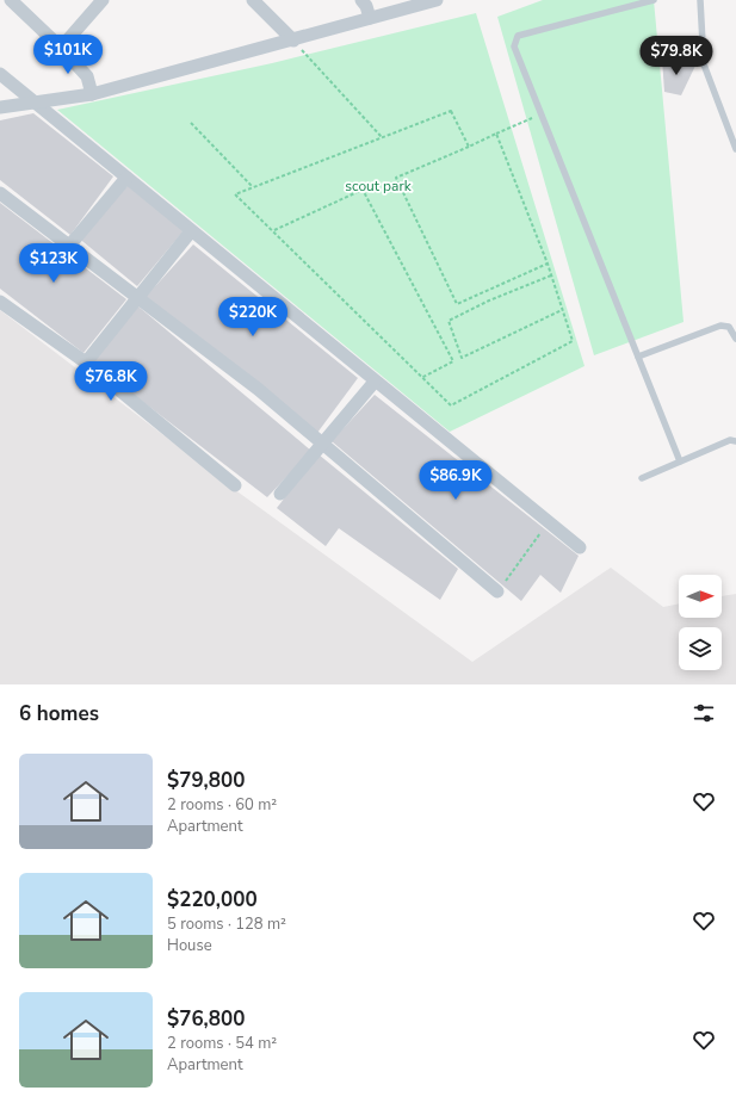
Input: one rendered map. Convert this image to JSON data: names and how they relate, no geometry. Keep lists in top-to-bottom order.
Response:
{
  "parks": ["scout park"],
  "north": "right",
  "page": {
    "price": [
      "$101K",
      "$79.8K",
      "$123K",
      "$220K",
      "$76.8K",
      "$86.9K"
    ],
    "heading": "6 homes",
    "list": [
      {
        "name": "$79,800",
        "note": "2 rooms · 60 m² · Apartment"
      },
      {
        "name": "$220,000",
        "note": "5 rooms · 128 m² · House"
      },
      {
        "name": "$76,800",
        "note": "2 rooms · 54 m² · Apartment"
      }
    ]
  }
}
